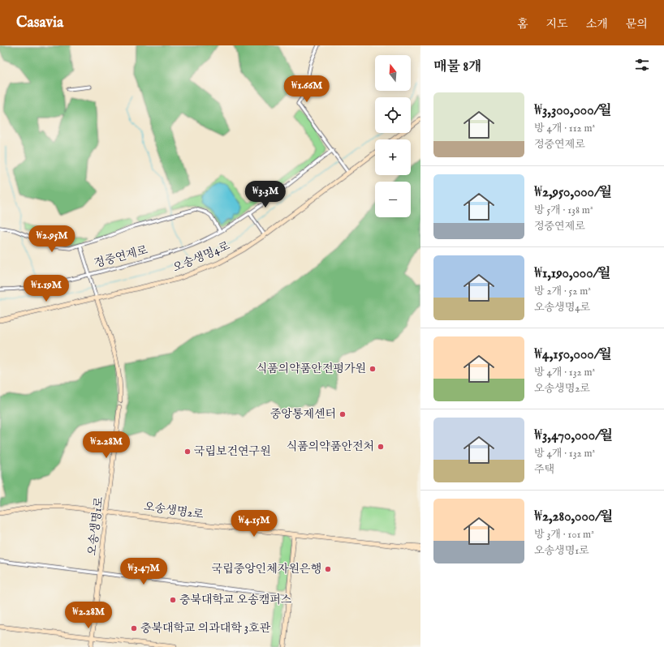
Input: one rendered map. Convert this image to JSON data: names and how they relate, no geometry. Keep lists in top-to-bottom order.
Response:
{
  "streets": {
    "street": [
      "정중연제로",
      "오송생명4로",
      "오송생명2로",
      "오송생명1로"
    ]
  },
  "crossings": [
    ["오송생명2로", "오송생명1로"]
  ],
  "places": [
    "식품의약품안전평가원",
    "중앙통제센터",
    "식품의약품안전처",
    "국립보건연구원",
    "국립중앙인체자원은행",
    "충북대학교 오송캠퍼스",
    "충북대학교 의과대학 3호관"
  ],
  "north": "top",
  "page": {
    "header": "Casavia",
    "nav": [
      "홈",
      "지도",
      "소개",
      "문의"
    ],
    "heading": "매물 8개",
    "map_buttons": ["+", "−"],
    "price": [
      "₩1.66M",
      "₩3.3M",
      "₩2.95M",
      "₩1.19M",
      "₩2.28M",
      "₩4.15M",
      "₩3.47M",
      "₩2.28M"
    ],
    "list": [
      {
        "name": "₩3,300,000/월",
        "note": "방 4개 · 112 m² · 정중연제로"
      },
      {
        "name": "₩2,950,000/월",
        "note": "방 5개 · 138 m² · 정중연제로"
      },
      {
        "name": "₩1,190,000/월",
        "note": "방 2개 · 52 m² · 오송생명4로"
      },
      {
        "name": "₩4,150,000/월",
        "note": "방 4개 · 132 m² · 오송생명2로"
      },
      {
        "name": "₩3,470,000/월",
        "note": "방 4개 · 132 m² · 주택"
      },
      {
        "name": "₩2,280,000/월",
        "note": "방 3개 · 101 m² · 오송생명1로"
      }
    ]
  }
}
